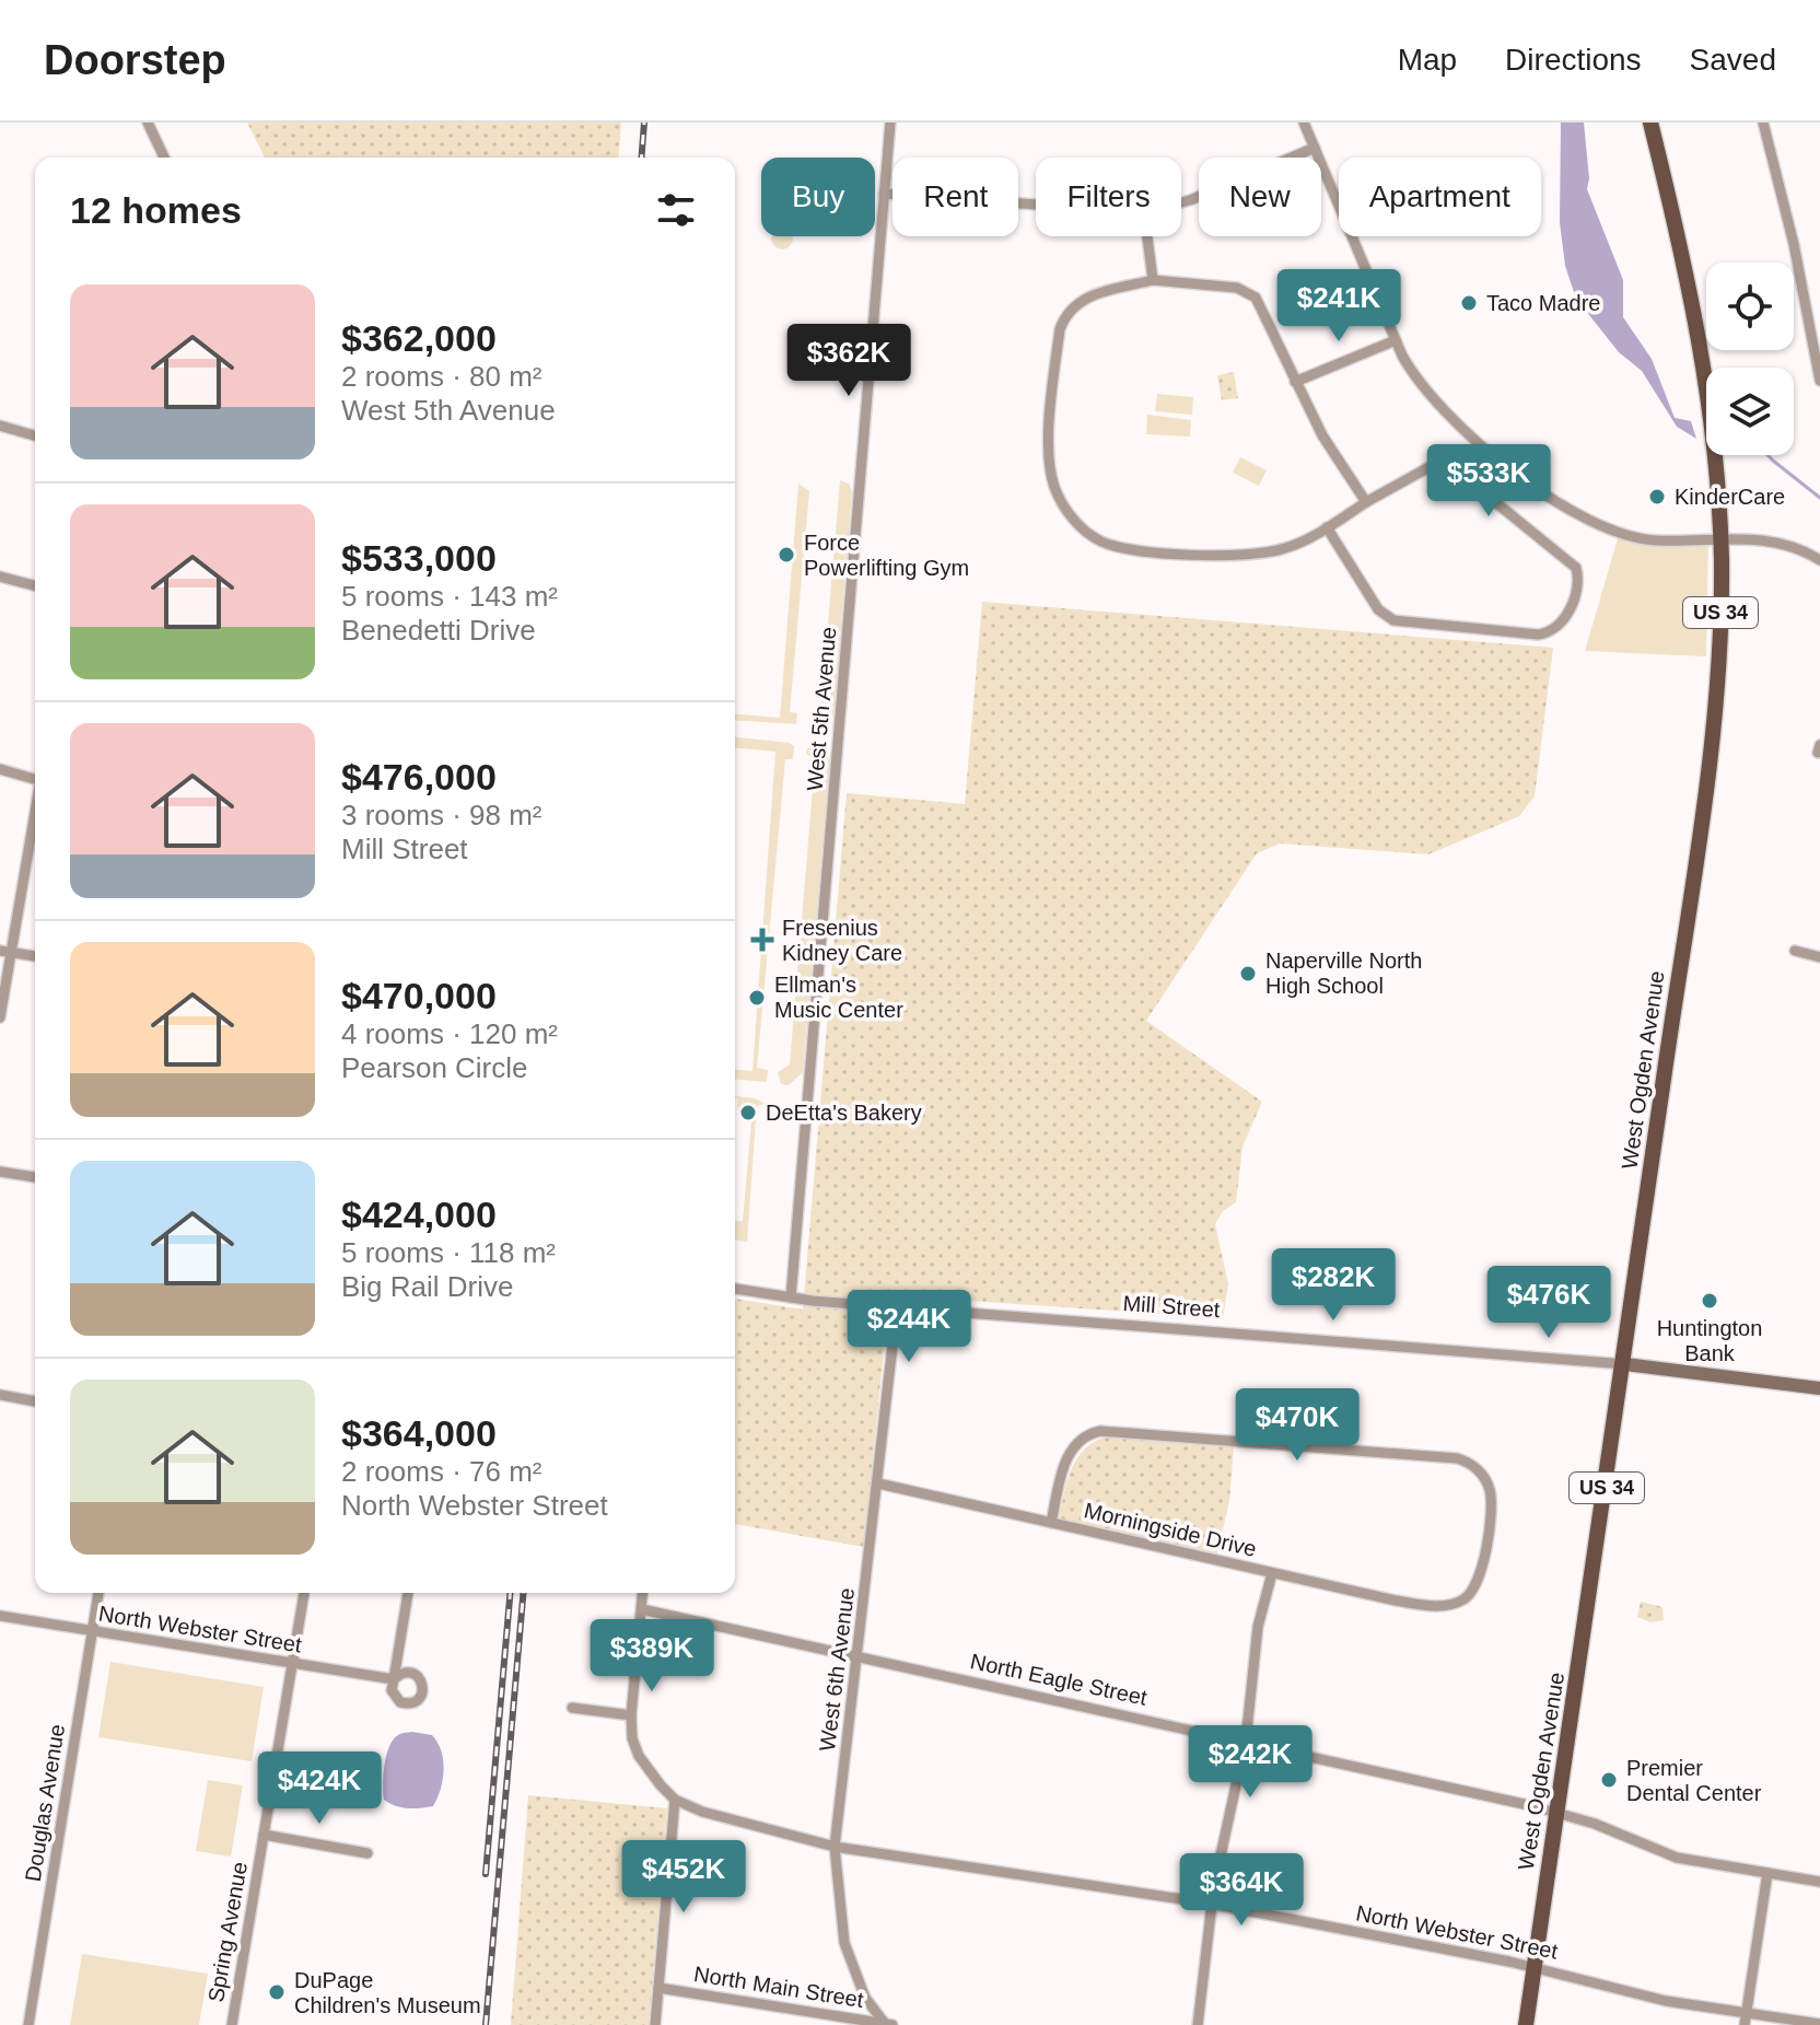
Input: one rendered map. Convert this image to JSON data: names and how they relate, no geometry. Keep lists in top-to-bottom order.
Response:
{
  "streets": {
    "main road": ["US 34", "West Ogden Avenue", "Mill Street"],
    "street": [
      "West 5th Avenue",
      "Morningside Drive",
      "North Webster Street",
      "West 6th Avenue",
      "North Eagle Street",
      "Douglas Avenue",
      "Spring Avenue",
      "North Main Street"
    ]
  },
  "crossings": [
    ["West 5th Avenue", "Mill Street"],
    ["West Ogden Avenue", "Mill Street"],
    ["West Ogden Avenue", "North Webster Street"],
    ["West Ogden Avenue", "North Eagle Street"],
    ["Mill Street", "West 6th Avenue"],
    ["Morningside Drive", "West 6th Avenue"],
    ["North Webster Street", "West 6th Avenue"],
    ["North Webster Street", "Douglas Avenue"],
    ["North Webster Street", "Spring Avenue"],
    ["West 6th Avenue", "North Eagle Street"],
    ["West 6th Avenue", "North Main Street"]
  ],
  "places": {
    "other": [
      "Taco Madre",
      "KinderCare",
      "Force Powerlifting Gym",
      "Naperville North High School",
      "Ellman's Music Center",
      "DeEtta's Bakery",
      "Huntington Bank",
      "Premier Dental Center",
      "DuPage Children's Museum"
    ],
    "health": ["Fresenius Kidney Care"]
  },
  "page": {
    "header": "Doorstep",
    "nav": ["Map", "Directions", "Saved"],
    "chip": [
      "Buy",
      "Rent",
      "Filters",
      "New",
      "Apartment"
    ],
    "heading": "12 homes",
    "list": [
      {
        "name": "$362,000",
        "note": "2 rooms · 80 m² · West 5th Avenue"
      },
      {
        "name": "$533,000",
        "note": "5 rooms · 143 m² · Benedetti Drive"
      },
      {
        "name": "$476,000",
        "note": "3 rooms · 98 m² · Mill Street"
      },
      {
        "name": "$470,000",
        "note": "4 rooms · 120 m² · Pearson Circle"
      },
      {
        "name": "$424,000",
        "note": "5 rooms · 118 m² · Big Rail Drive"
      },
      {
        "name": "$364,000",
        "note": "2 rooms · 76 m² · North Webster Street"
      }
    ],
    "price": [
      "$241K",
      "$362K",
      "$533K",
      "$282K",
      "$476K",
      "$244K",
      "$470K",
      "$389K",
      "$242K",
      "$424K",
      "$452K",
      "$364K"
    ]
  }
}
